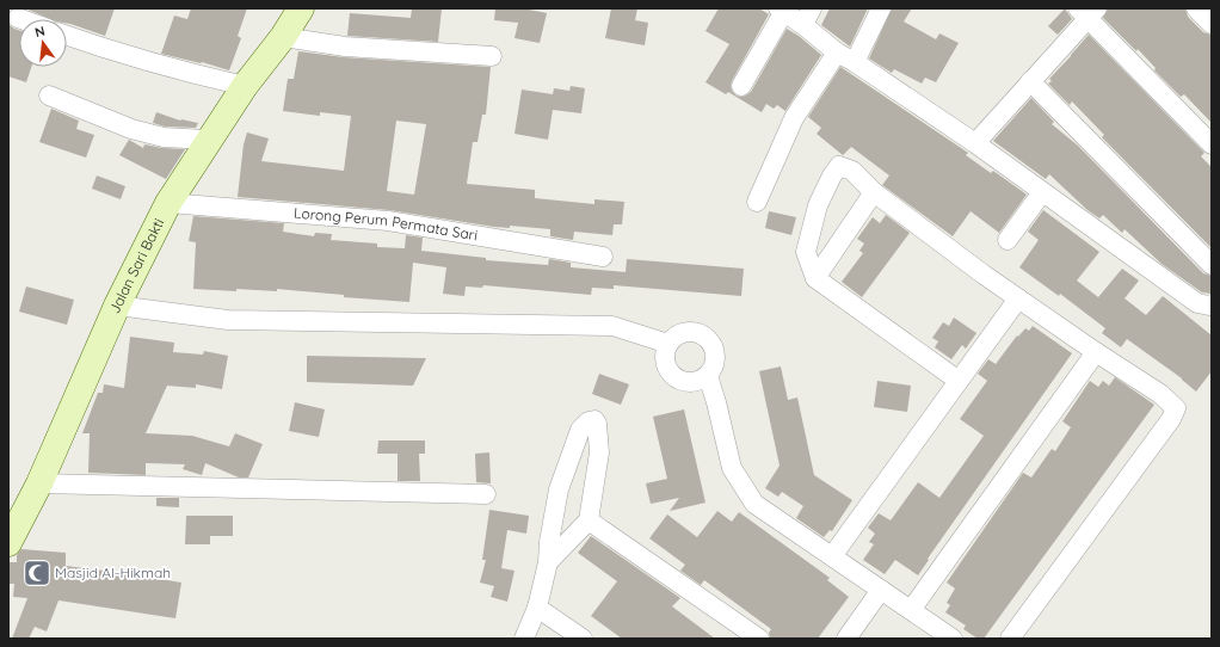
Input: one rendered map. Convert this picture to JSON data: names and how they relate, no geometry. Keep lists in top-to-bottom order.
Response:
{
  "streets": {
    "main road": ["Jalan Sari Bakti"],
    "street": ["Lorong Perum Permata Sari"]
  },
  "crossings": [
    ["Lorong Perum Permata Sari", "Jalan Sari Bakti"]
  ],
  "places": {
    "mosque": ["Masjid Al-Hikmah"]
  },
  "north": "top"
}
